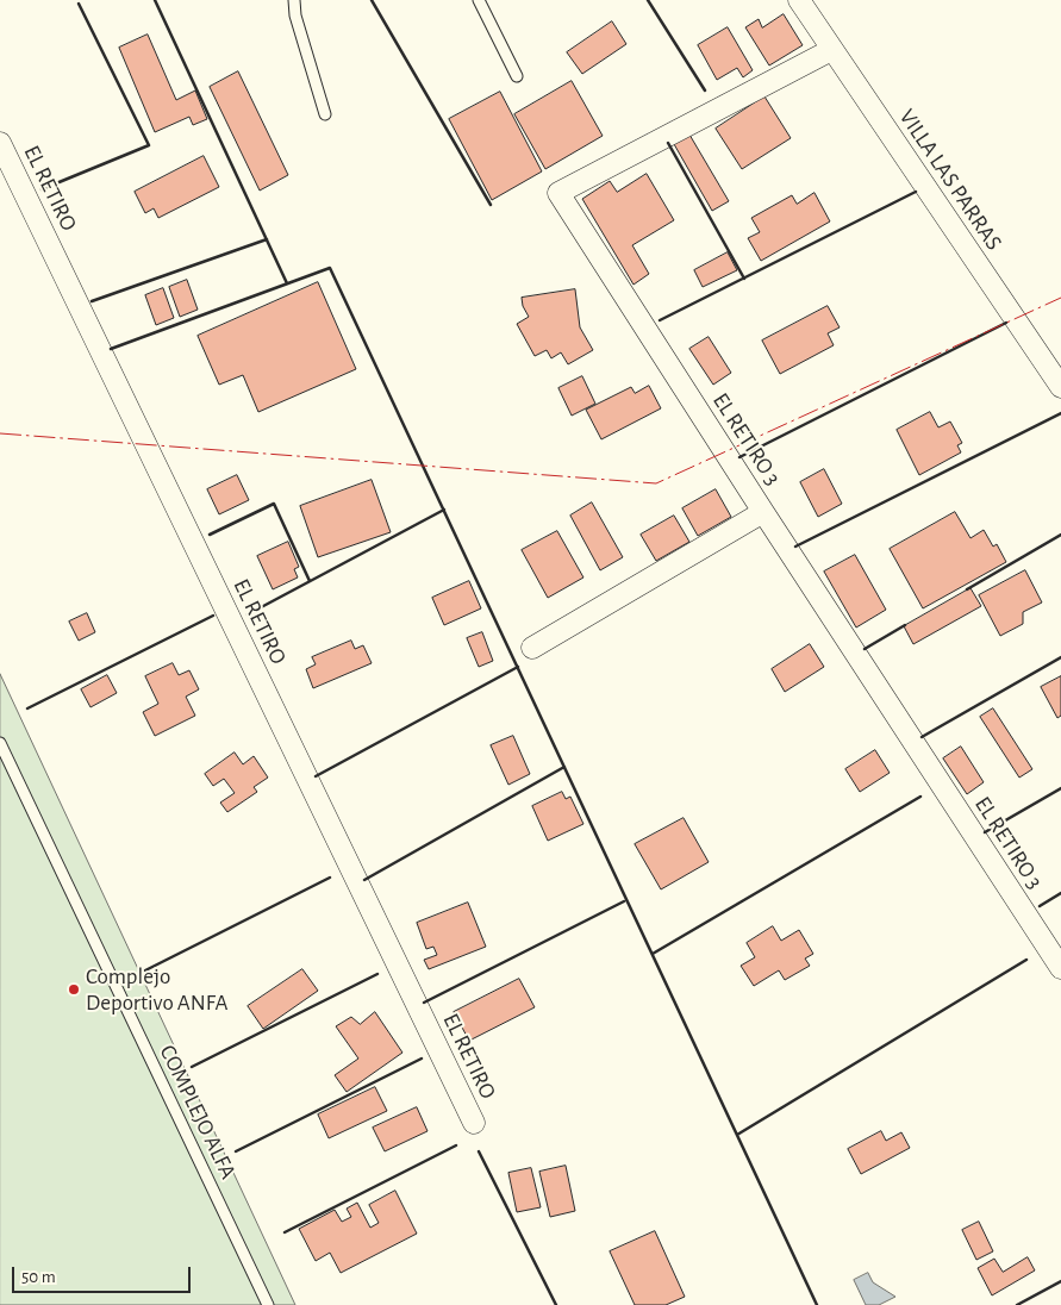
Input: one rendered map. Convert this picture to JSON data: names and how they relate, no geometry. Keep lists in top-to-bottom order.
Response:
{
  "streets": {
    "street": ["VILLA LAS PARRAS", "EL RETIRO", "EL RETIRO 3"],
    "lane": ["COMPLEJO ALFA"]
  },
  "crossings": [
    ["VILLA LAS PARRAS", "EL RETIRO 3"]
  ],
  "places": ["Complejo Deportivo ANFA"],
  "scale_bar": "50 m"
}
